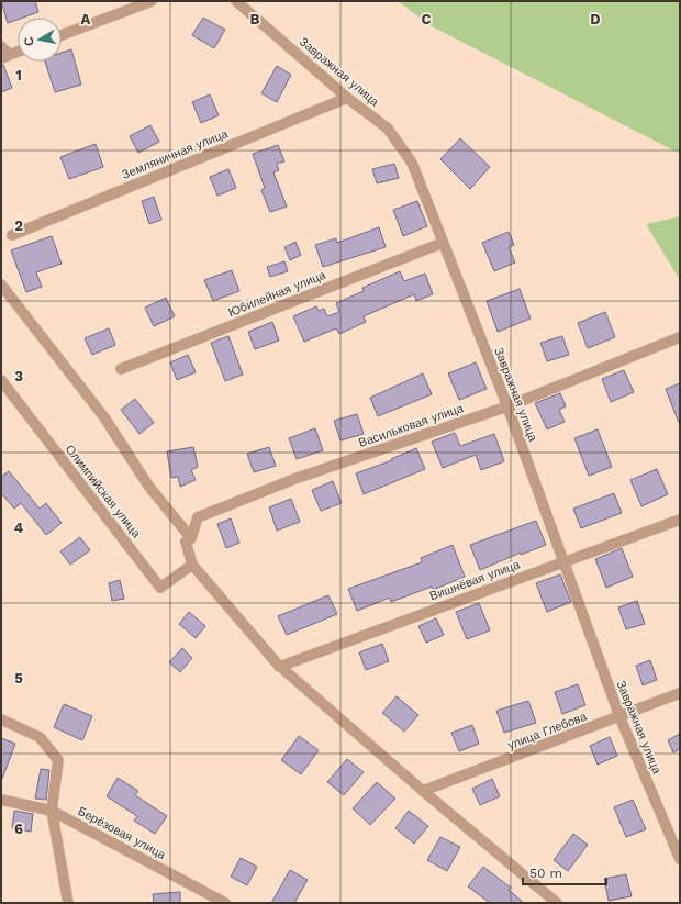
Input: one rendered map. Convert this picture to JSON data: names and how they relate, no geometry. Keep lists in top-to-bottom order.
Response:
{
  "streets": {
    "street": [
      "Завражная улица",
      "Земляничная улица",
      "Юбилейная улица",
      "Васильковая улица",
      "Олимпийская улица",
      "Вишнёвая улица",
      "улица Глебова",
      "Берёзовая улица"
    ]
  },
  "crossings": [
    ["Завражная улица", "Земляничная улица"],
    ["Завражная улица", "Юбилейная улица"],
    ["Завражная улица", "Васильковая улица"],
    ["Завражная улица", "Вишнёвая улица"],
    ["Завражная улица", "улица Глебова"],
    ["Васильковая улица", "Олимпийская улица"]
  ],
  "scale_bar": "50 m",
  "north": "left",
  "grid": {
    "columns": [
      "A",
      "B",
      "C",
      "D"
    ],
    "rows": [
      "1",
      "2",
      "3",
      "4",
      "5",
      "6"
    ]
  }
}
